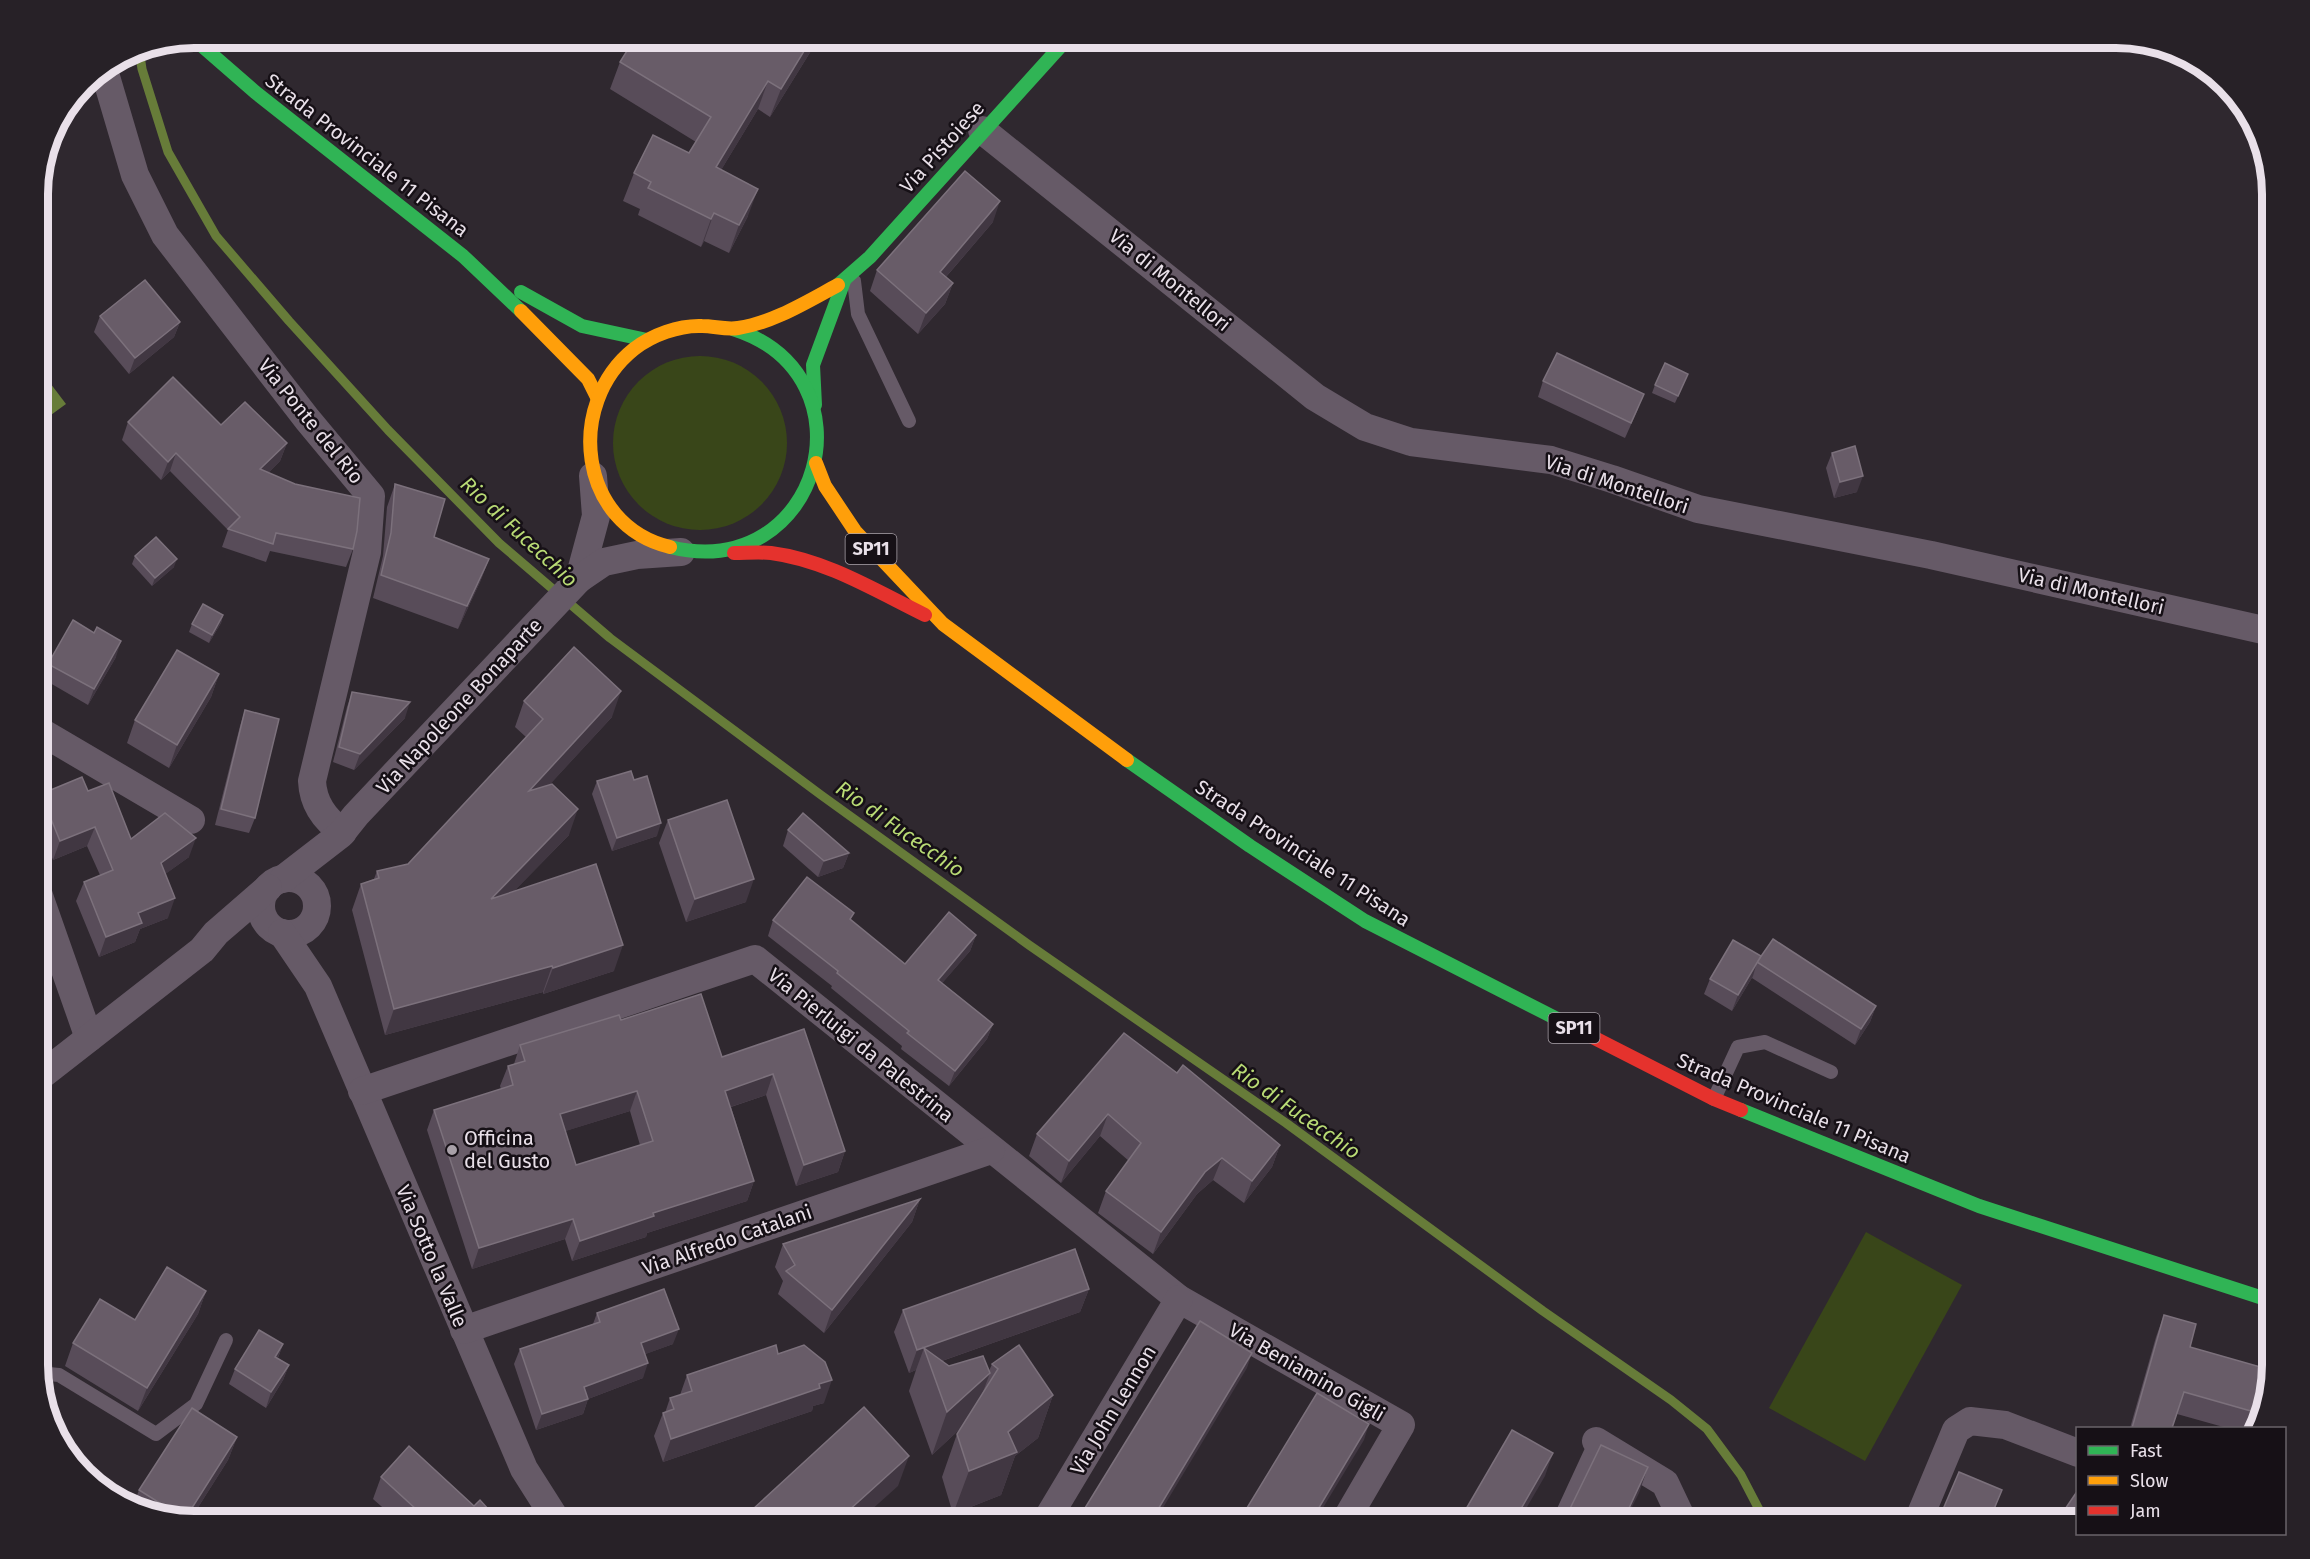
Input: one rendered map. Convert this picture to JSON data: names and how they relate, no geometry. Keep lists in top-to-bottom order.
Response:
{
  "streets": {
    "main road": ["Via Pistoiese", "Strada Provinciale 11 Pisana", "SP11"],
    "street": [
      "Via di Montellori",
      "Via Ponte del Rio",
      "Via Napoleone Bonaparte",
      "Via Pierluigi da Palestrina",
      "Via Alfredo Catalani",
      "Via Sotto la Valle",
      "Via Beniamino Gigli",
      "Via John Lennon"
    ]
  },
  "crossings": [
    ["Via Pistoiese", "Strada Provinciale 11 Pisana"],
    ["Via Pistoiese", "Via di Montellori"],
    ["Via Ponte del Rio", "Via Napoleone Bonaparte"],
    ["Via Napoleone Bonaparte", "Via Sotto la Valle"],
    ["Via Pierluigi da Palestrina", "Via Alfredo Catalani"],
    ["Via Pierluigi da Palestrina", "Via Sotto la Valle"],
    ["Via Pierluigi da Palestrina", "Via Beniamino Gigli"],
    ["Via Pierluigi da Palestrina", "Via John Lennon"],
    ["Via Alfredo Catalani", "Via Sotto la Valle"],
    ["Via Beniamino Gigli", "Via John Lennon"]
  ],
  "water": ["Rio di Fucecchio"],
  "places": ["Officina del Gusto"],
  "legend": ["Fast", "Slow", "Jam"]
}
